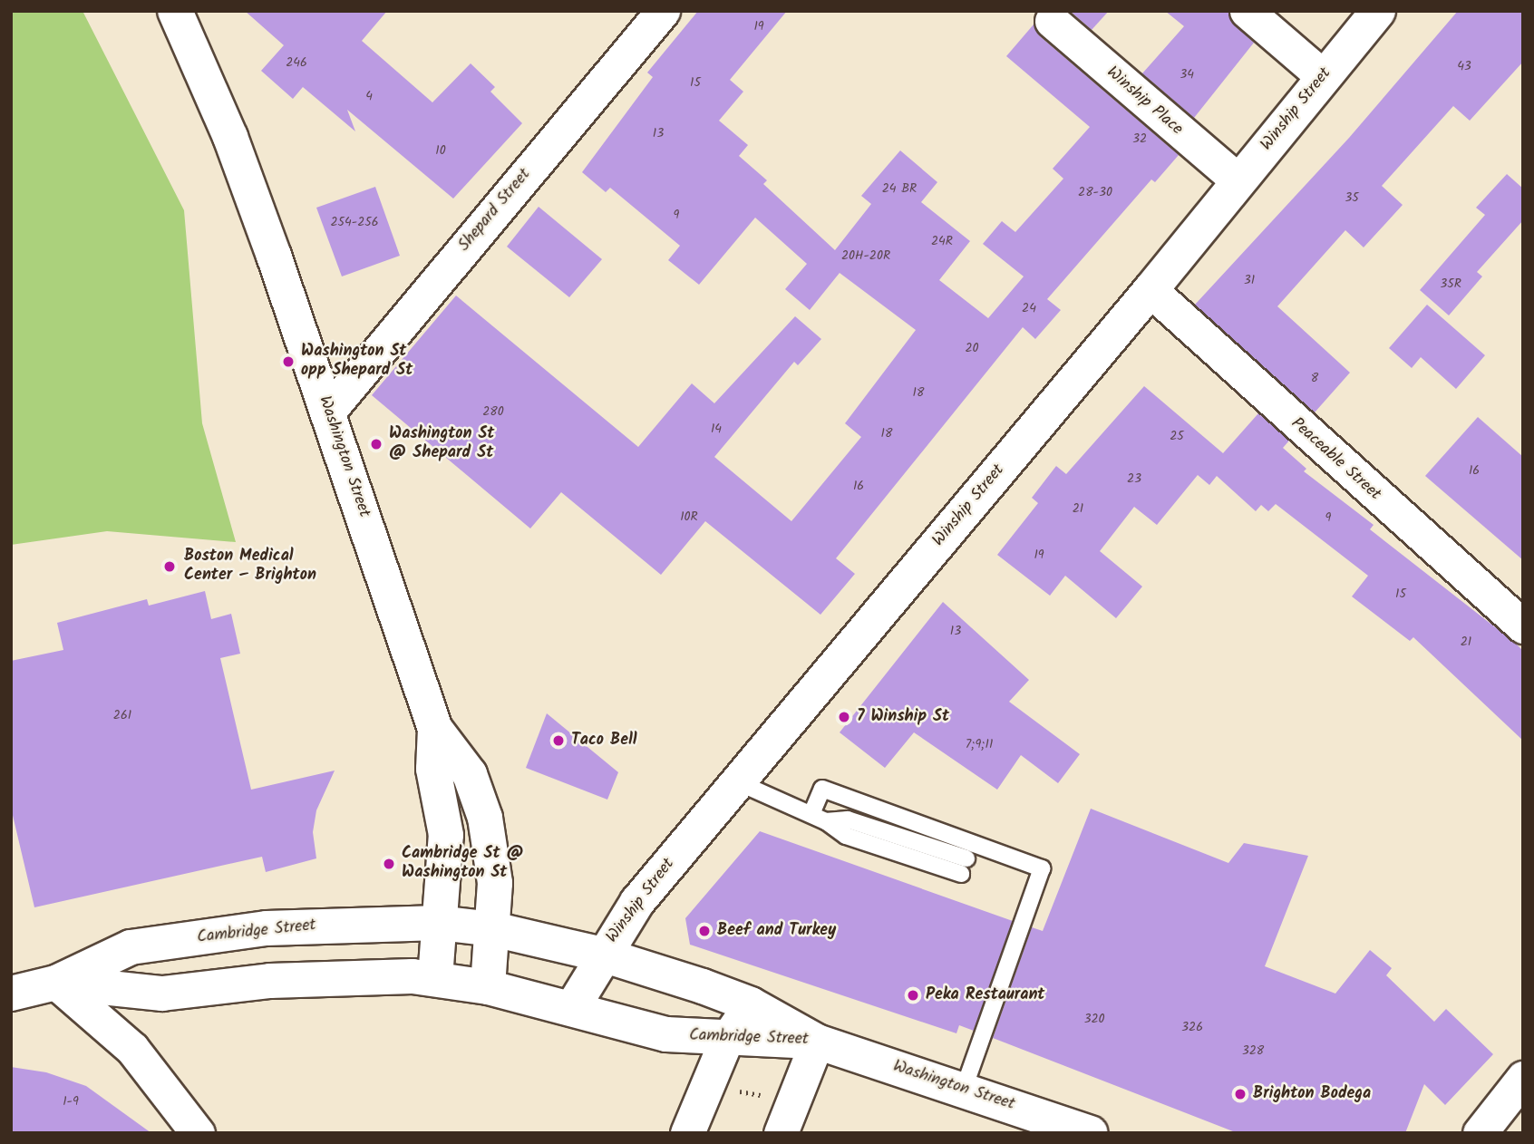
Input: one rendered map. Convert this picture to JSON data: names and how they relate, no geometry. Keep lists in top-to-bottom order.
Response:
{
  "streets": {
    "main road": ["Winship Street", "Washington Street", "Cambridge Street"],
    "street": ["Winship Place", "Shepard Street", "Peaceable Street"]
  },
  "crossings": [
    ["Winship Place", "Winship Street"],
    ["Winship Street", "Peaceable Street"],
    ["Winship Street", "Cambridge Street"],
    ["Shepard Street", "Washington Street"],
    ["Washington Street", "Cambridge Street"]
  ],
  "places": [
    "Washington St opp Shepard St",
    "Washington St @ Shepard St",
    "Boston Medical Center – Brighton",
    "7 Winship St",
    "Taco Bell",
    "Cambridge St @ Washington St",
    "Beef and Turkey",
    "Peka Restaurant",
    "Brighton Bodega"
  ],
  "house_numbers": [
    "19",
    "246",
    "43",
    "34",
    "15",
    "4",
    "13",
    "32",
    "10",
    "24 BR",
    "28-30",
    "35",
    "9",
    "254-256",
    "24R",
    "20H-20R",
    "31",
    "35R",
    "24",
    "20",
    "8",
    "18",
    "280",
    "14",
    "18",
    "25",
    "16",
    "23",
    "16",
    "21",
    "10R",
    "9",
    "19",
    "15",
    "13",
    "21",
    "261",
    "7;9;11",
    "320",
    "326",
    "328",
    "1-9"
  ]
}
